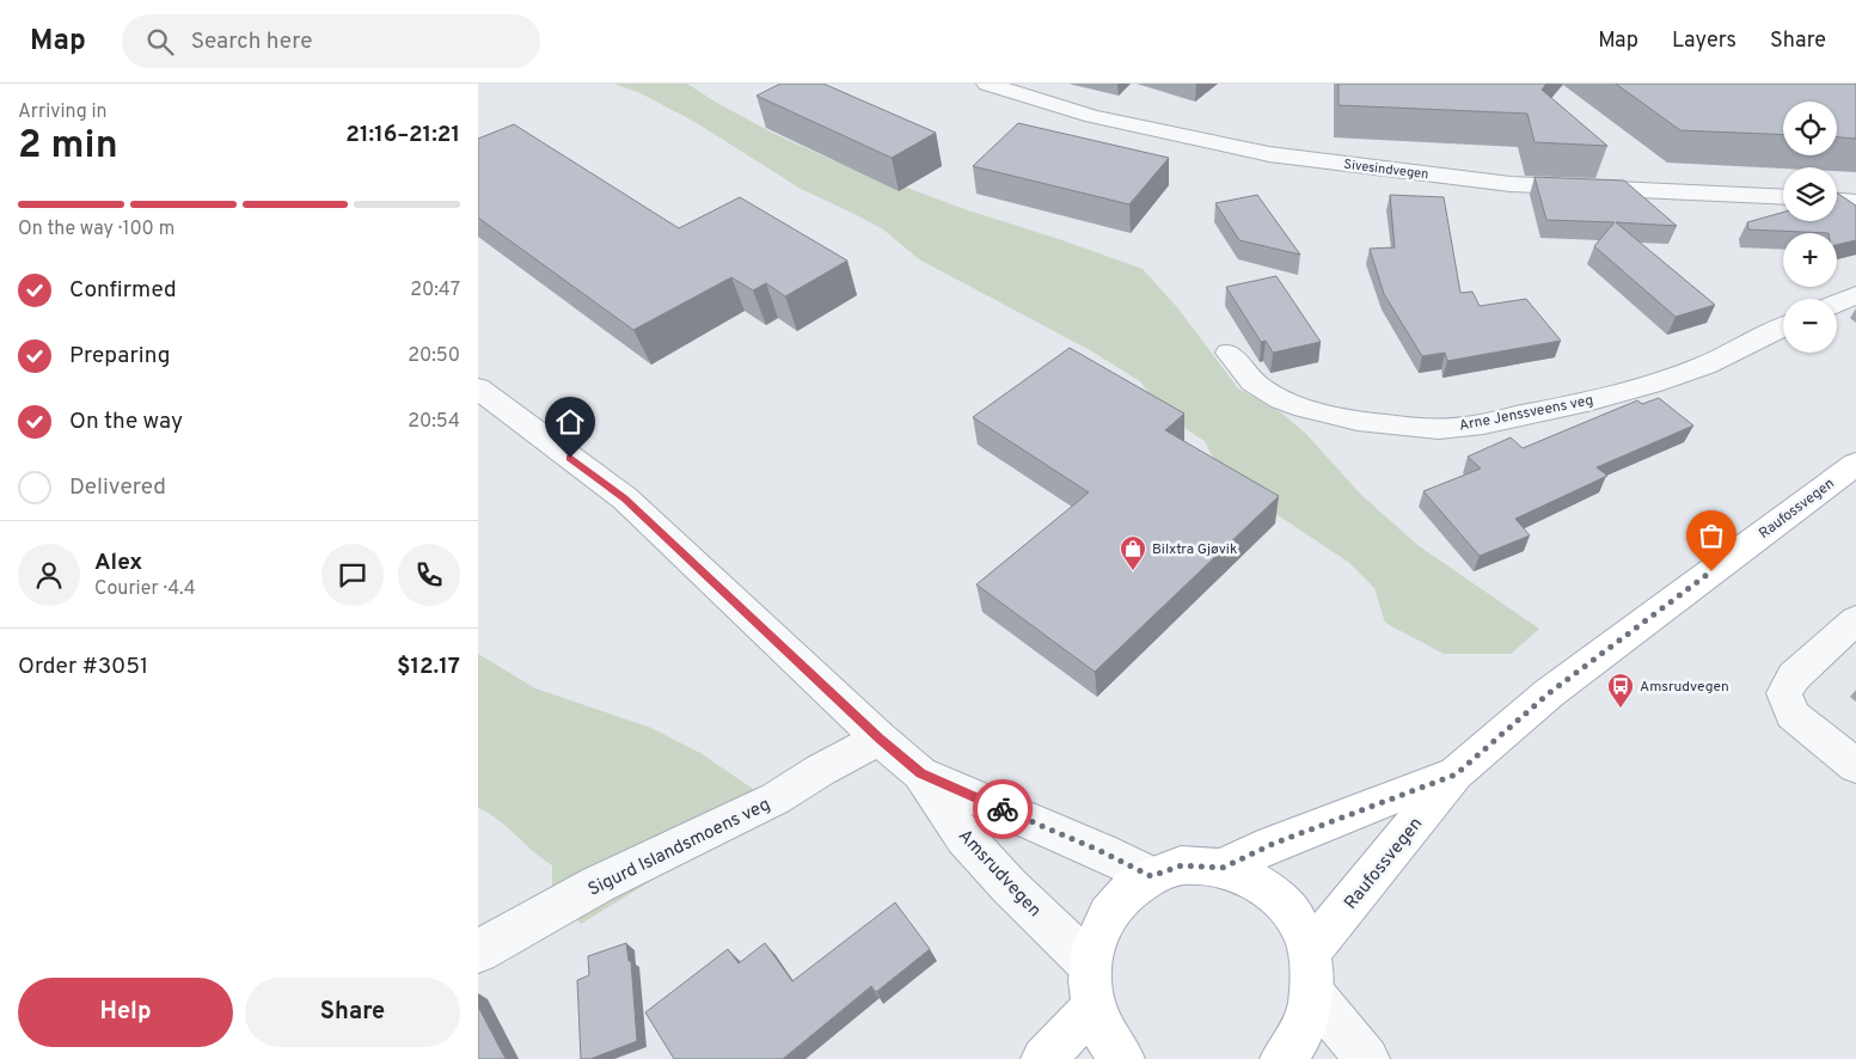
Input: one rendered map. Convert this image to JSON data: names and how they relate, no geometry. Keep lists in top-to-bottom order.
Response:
{
  "streets": {
    "main road": ["Raufossvegen"],
    "street": [
      "Sivesindvegen",
      "Arne Jenssveens veg",
      "Sigurd Islandsmoens veg",
      "Amsrudvegen"
    ]
  },
  "crossings": [
    ["Raufossvegen", "Amsrudvegen"],
    ["Sigurd Islandsmoens veg", "Amsrudvegen"]
  ],
  "places": {
    "shop": ["Bilxtra Gjøvik"],
    "bus stop": ["Amsrudvegen"]
  },
  "page": {
    "header": "Map",
    "search": "Search here",
    "nav": ["Map", "Layers", "Share"],
    "heading": ["2 min", "Arriving in", "21:16–21:21"],
    "panel": [
      "Alex",
      "Courier · 4.4",
      "Order #3051",
      "$12.17"
    ],
    "map_buttons": ["+", "−"],
    "bar": "On the way · 100 m",
    "list": [
      ["Confirmed", "20:47"],
      ["Preparing", "20:50"],
      ["On the way", "20:54"],
      "Delivered"
    ],
    "buttons": ["Help", "Share"]
  }
}
